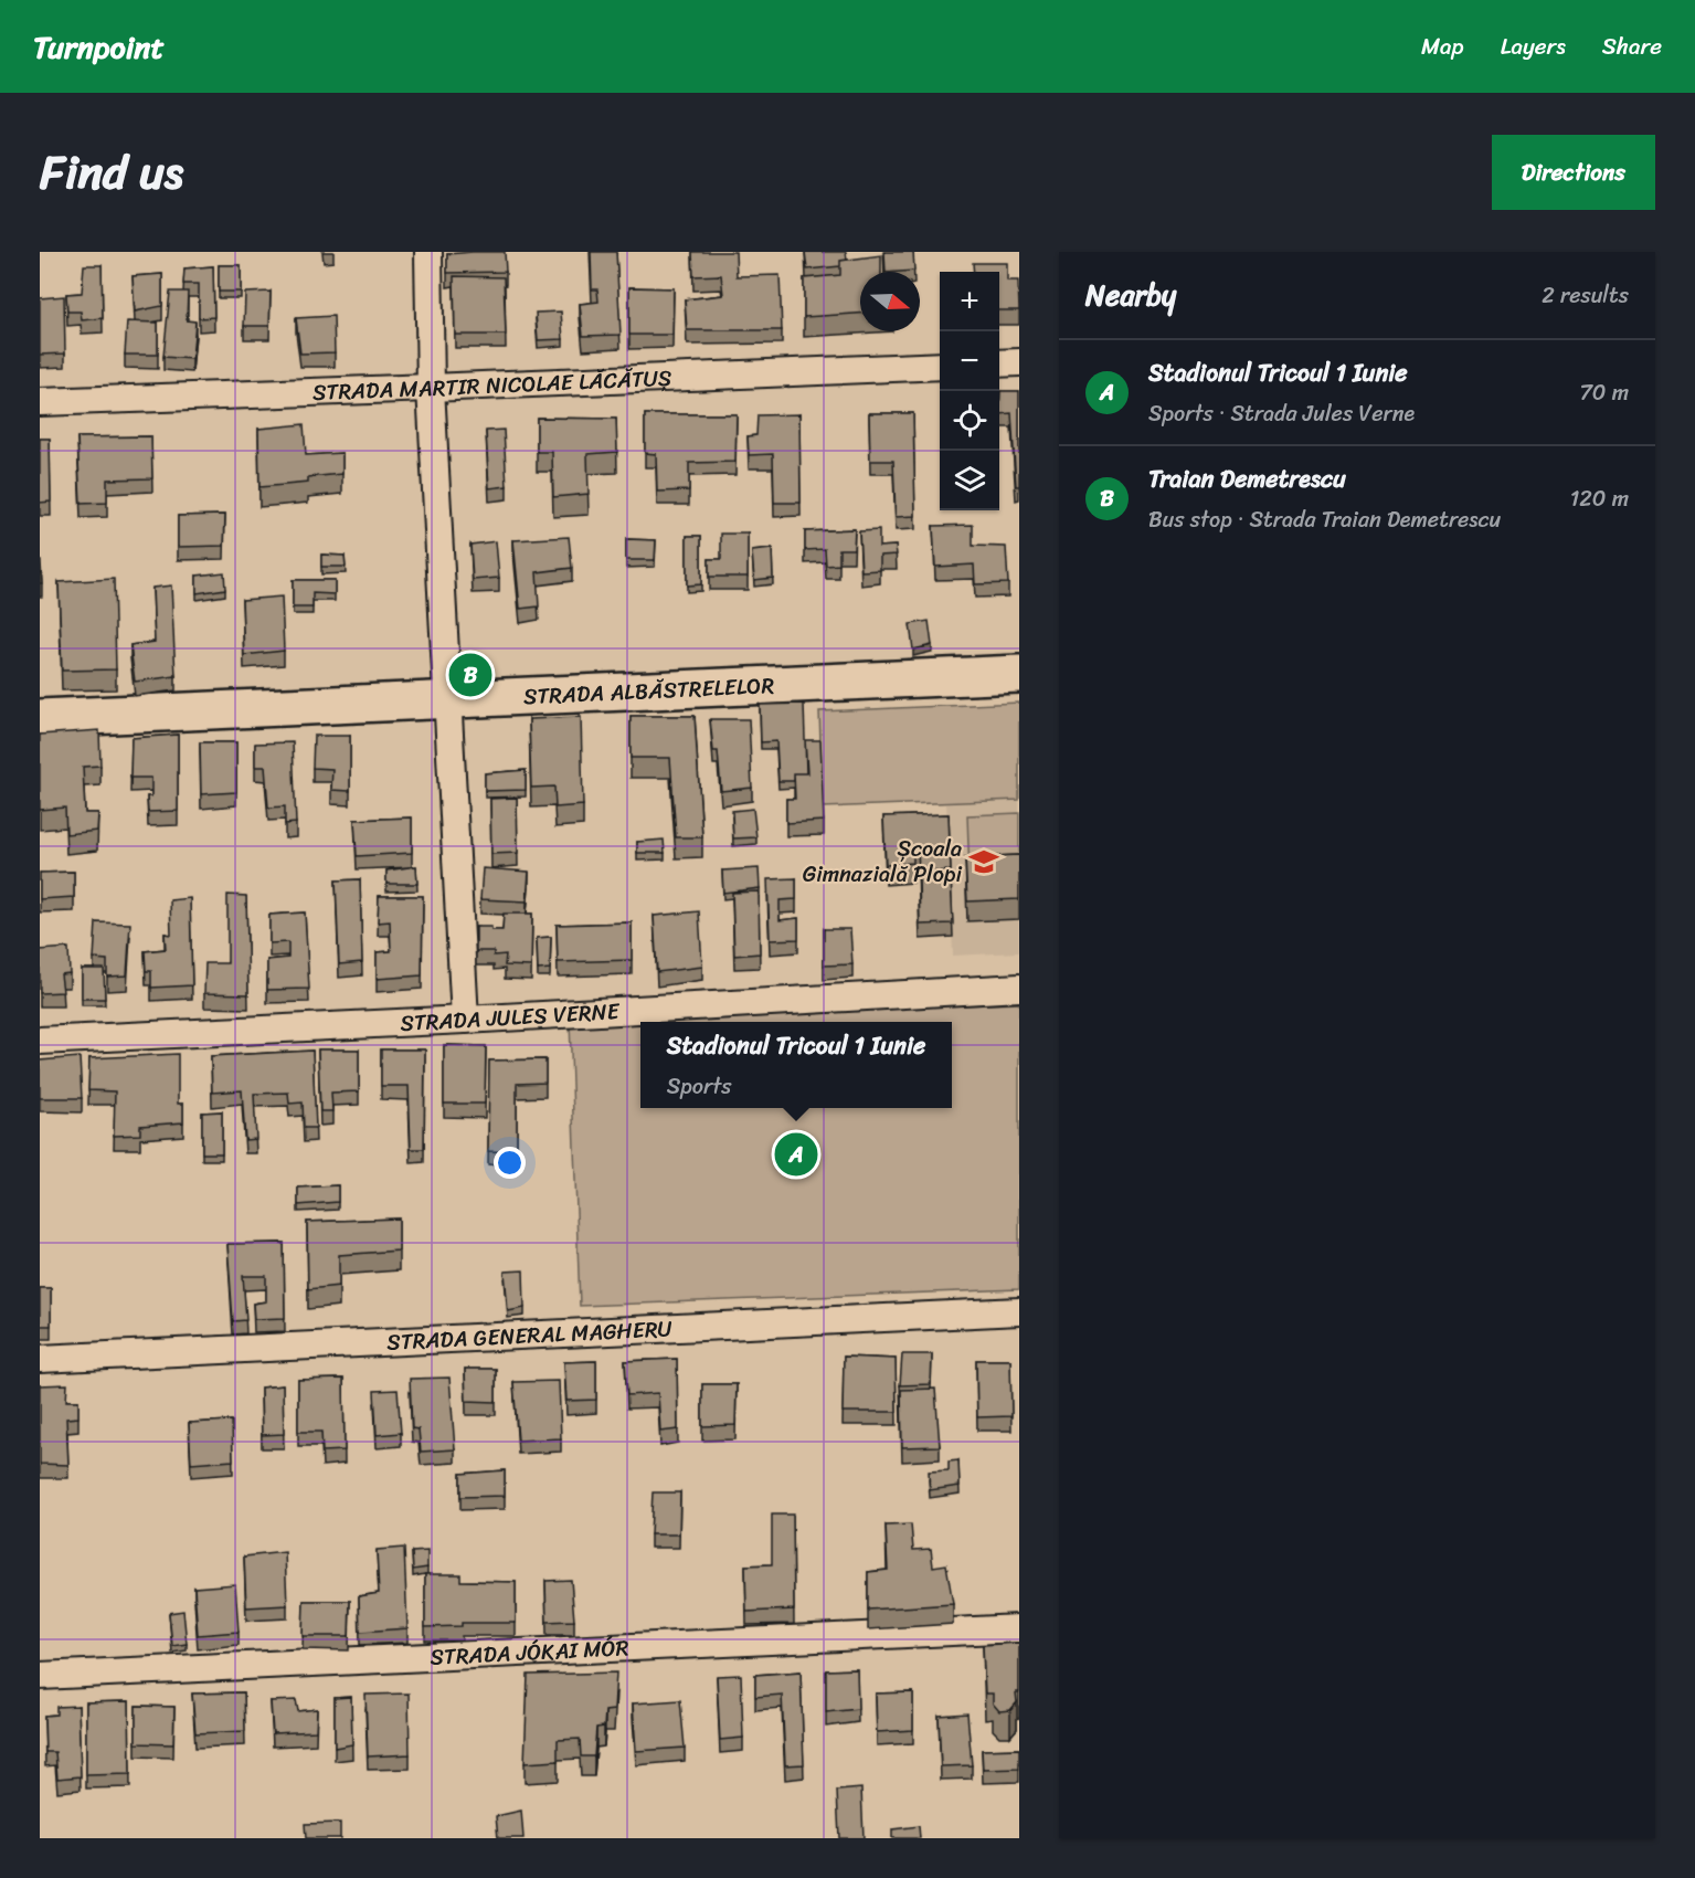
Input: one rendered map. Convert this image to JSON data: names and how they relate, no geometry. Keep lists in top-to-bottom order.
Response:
{
  "streets": {
    "street": [
      "STRADA MARTIR NICOLAE LĂCĂTUȘ",
      "STRADA ALBĂSTRELELOR",
      "STRADA JULES VERNE",
      "STRADA GENERAL MAGHERU",
      "STRADA JÓKAI MÓR"
    ]
  },
  "places": {
    "school or university": ["Școala Gimnazială Plopi"]
  },
  "north": "right",
  "page": {
    "header": "Turnpoint",
    "nav": ["Map", "Layers", "Share"],
    "title": "Find us",
    "buttons": "Directions",
    "heading": ["Nearby", "2 results"],
    "map_buttons": ["+", "−"],
    "list": [
      {
        "mark": "A",
        "name": "Stadionul Tricoul 1 Iunie",
        "note": "Sports · Strada Jules Verne",
        "value": "70 m"
      },
      {
        "mark": "B",
        "name": "Traian Demetrescu",
        "note": "Bus stop · Strada Traian Demetrescu",
        "value": "120 m"
      }
    ],
    "pins": ["B", "A"],
    "popup": ["Stadionul Tricoul 1 Iunie", "Sports"]
  }
}
